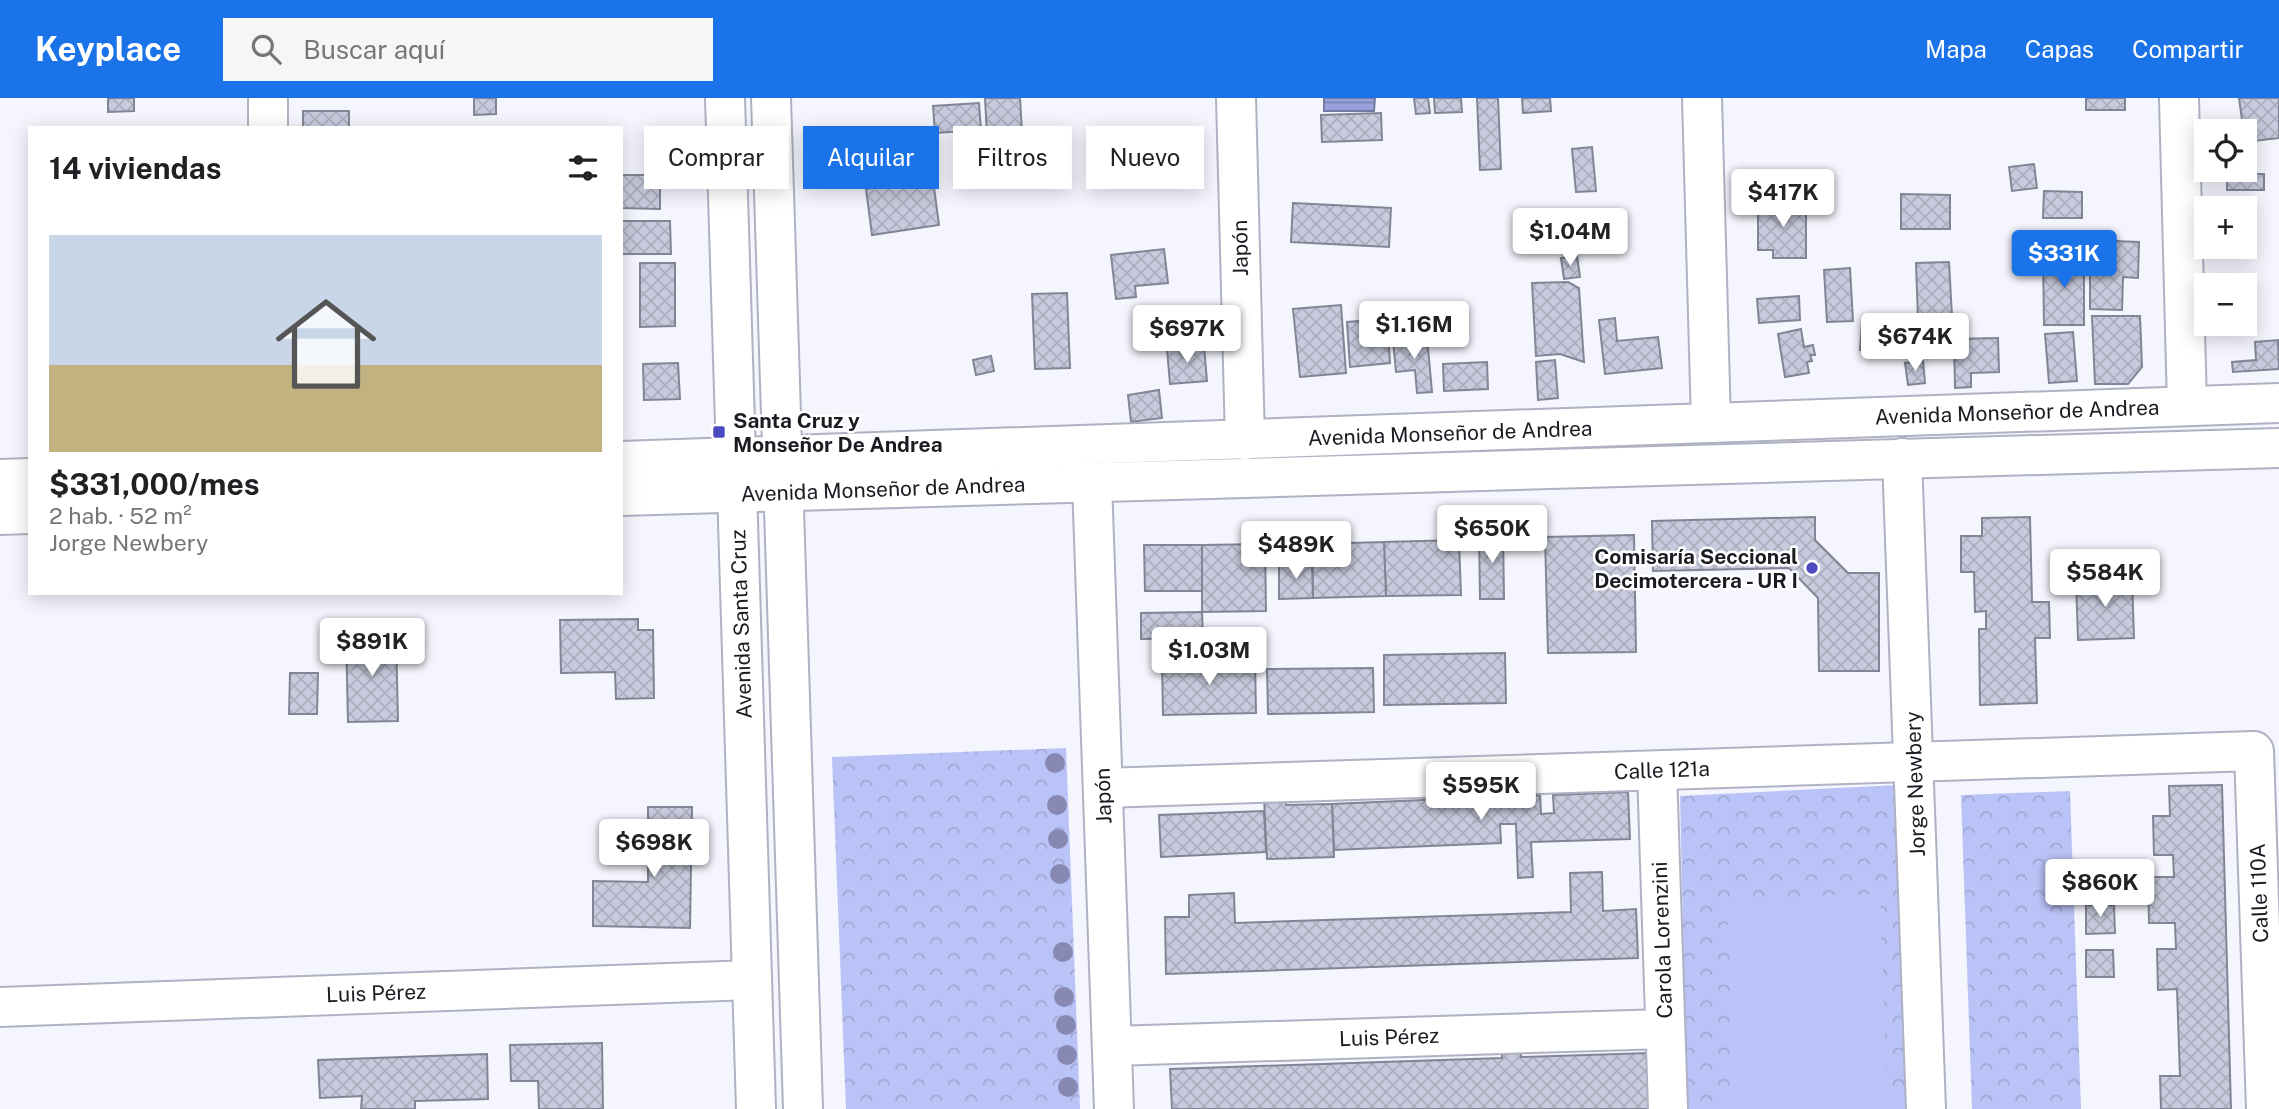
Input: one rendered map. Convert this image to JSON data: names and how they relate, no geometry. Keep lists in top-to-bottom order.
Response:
{
  "streets": {
    "street": [
      "Japón",
      "Avenida Monseñor de Andrea",
      "Avenida Santa Cruz",
      "Calle 121a",
      "Jorge Newbery",
      "Calle 110A",
      "Carola Lorenzini",
      "Luis Pérez"
    ]
  },
  "crossings": [
    ["Japón", "Avenida Monseñor de Andrea"],
    ["Japón", "Calle 121a"],
    ["Japón", "Luis Pérez"],
    ["Avenida Monseñor de Andrea", "Avenida Santa Cruz"],
    ["Avenida Monseñor de Andrea", "Jorge Newbery"],
    ["Avenida Santa Cruz", "Luis Pérez"],
    ["Calle 121a", "Jorge Newbery"],
    ["Calle 121a", "Calle 110A"],
    ["Calle 121a", "Carola Lorenzini"],
    ["Carola Lorenzini", "Luis Pérez"]
  ],
  "places": {
    "transit": ["Santa Cruz y Monseñor De Andrea"],
    "other": ["Comisaría Seccional Decimotercera - UR I"]
  },
  "page": {
    "header": "Keyplace",
    "search": "Buscar aquí",
    "nav": ["Mapa", "Capas", "Compartir"],
    "map_buttons": ["+", "−"],
    "chip": [
      "Comprar",
      "Alquilar",
      "Filtros",
      "Nuevo"
    ],
    "heading": "14 viviendas",
    "price": [
      "$417K",
      "$1.04M",
      "$331K",
      "$1.16M",
      "$697K",
      "$674K",
      "$650K",
      "$489K",
      "$584K",
      "$891K",
      "$1.03M",
      "$595K",
      "$698K",
      "$860K"
    ],
    "list": [
      {
        "name": "$331,000/mes",
        "note": "2 hab. · 52 m² · Jorge Newbery"
      }
    ]
  }
}
